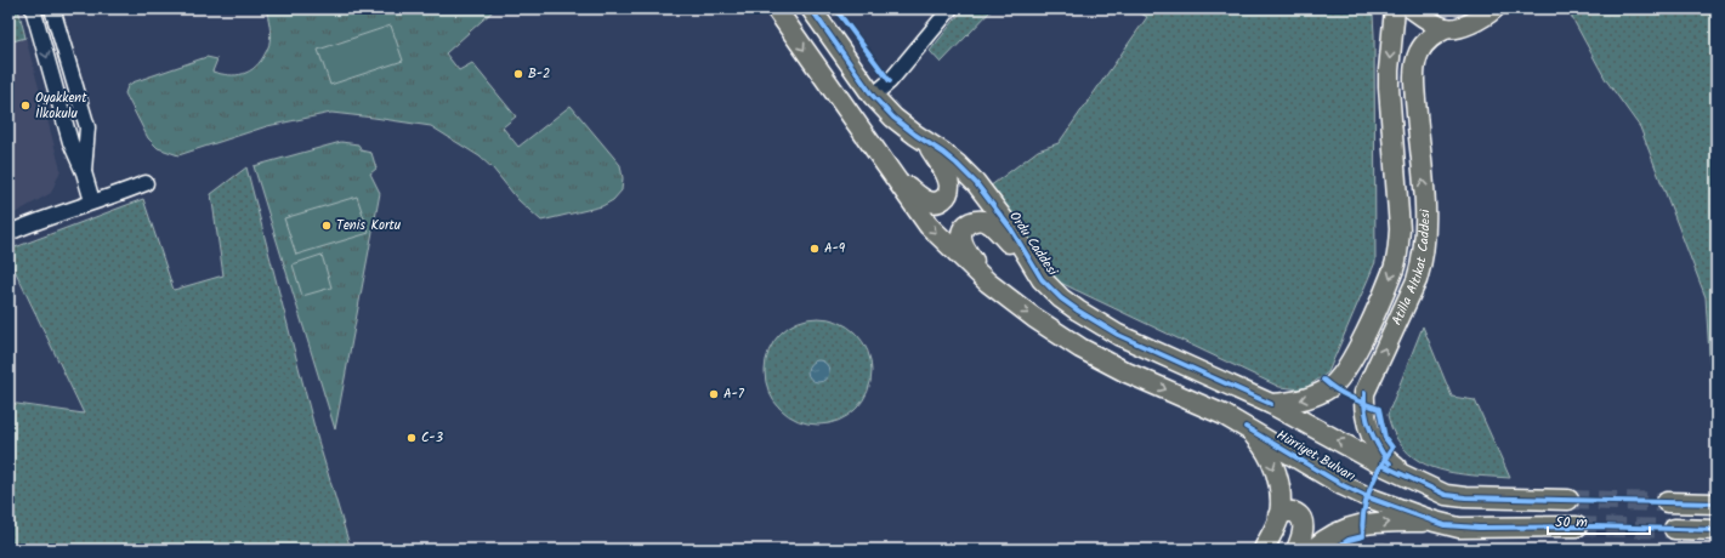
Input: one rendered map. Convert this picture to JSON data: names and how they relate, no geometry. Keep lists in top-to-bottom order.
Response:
{
  "streets": {
    "main road": ["Ordu Caddesi", "Atilla Altıkat Caddesi", "Hürriyet Bulvarı"]
  },
  "crossings": [
    ["Ordu Caddesi", "Atilla Altıkat Caddesi"],
    ["Ordu Caddesi", "Hürriyet Bulvarı"],
    ["Atilla Altıkat Caddesi", "Hürriyet Bulvarı"]
  ],
  "places": [
    "B-2",
    "Oyakkent İlkokulu",
    "Tenis Kortu",
    "A-9",
    "A-7",
    "C-3"
  ],
  "scale_bar": "50 m"
}
